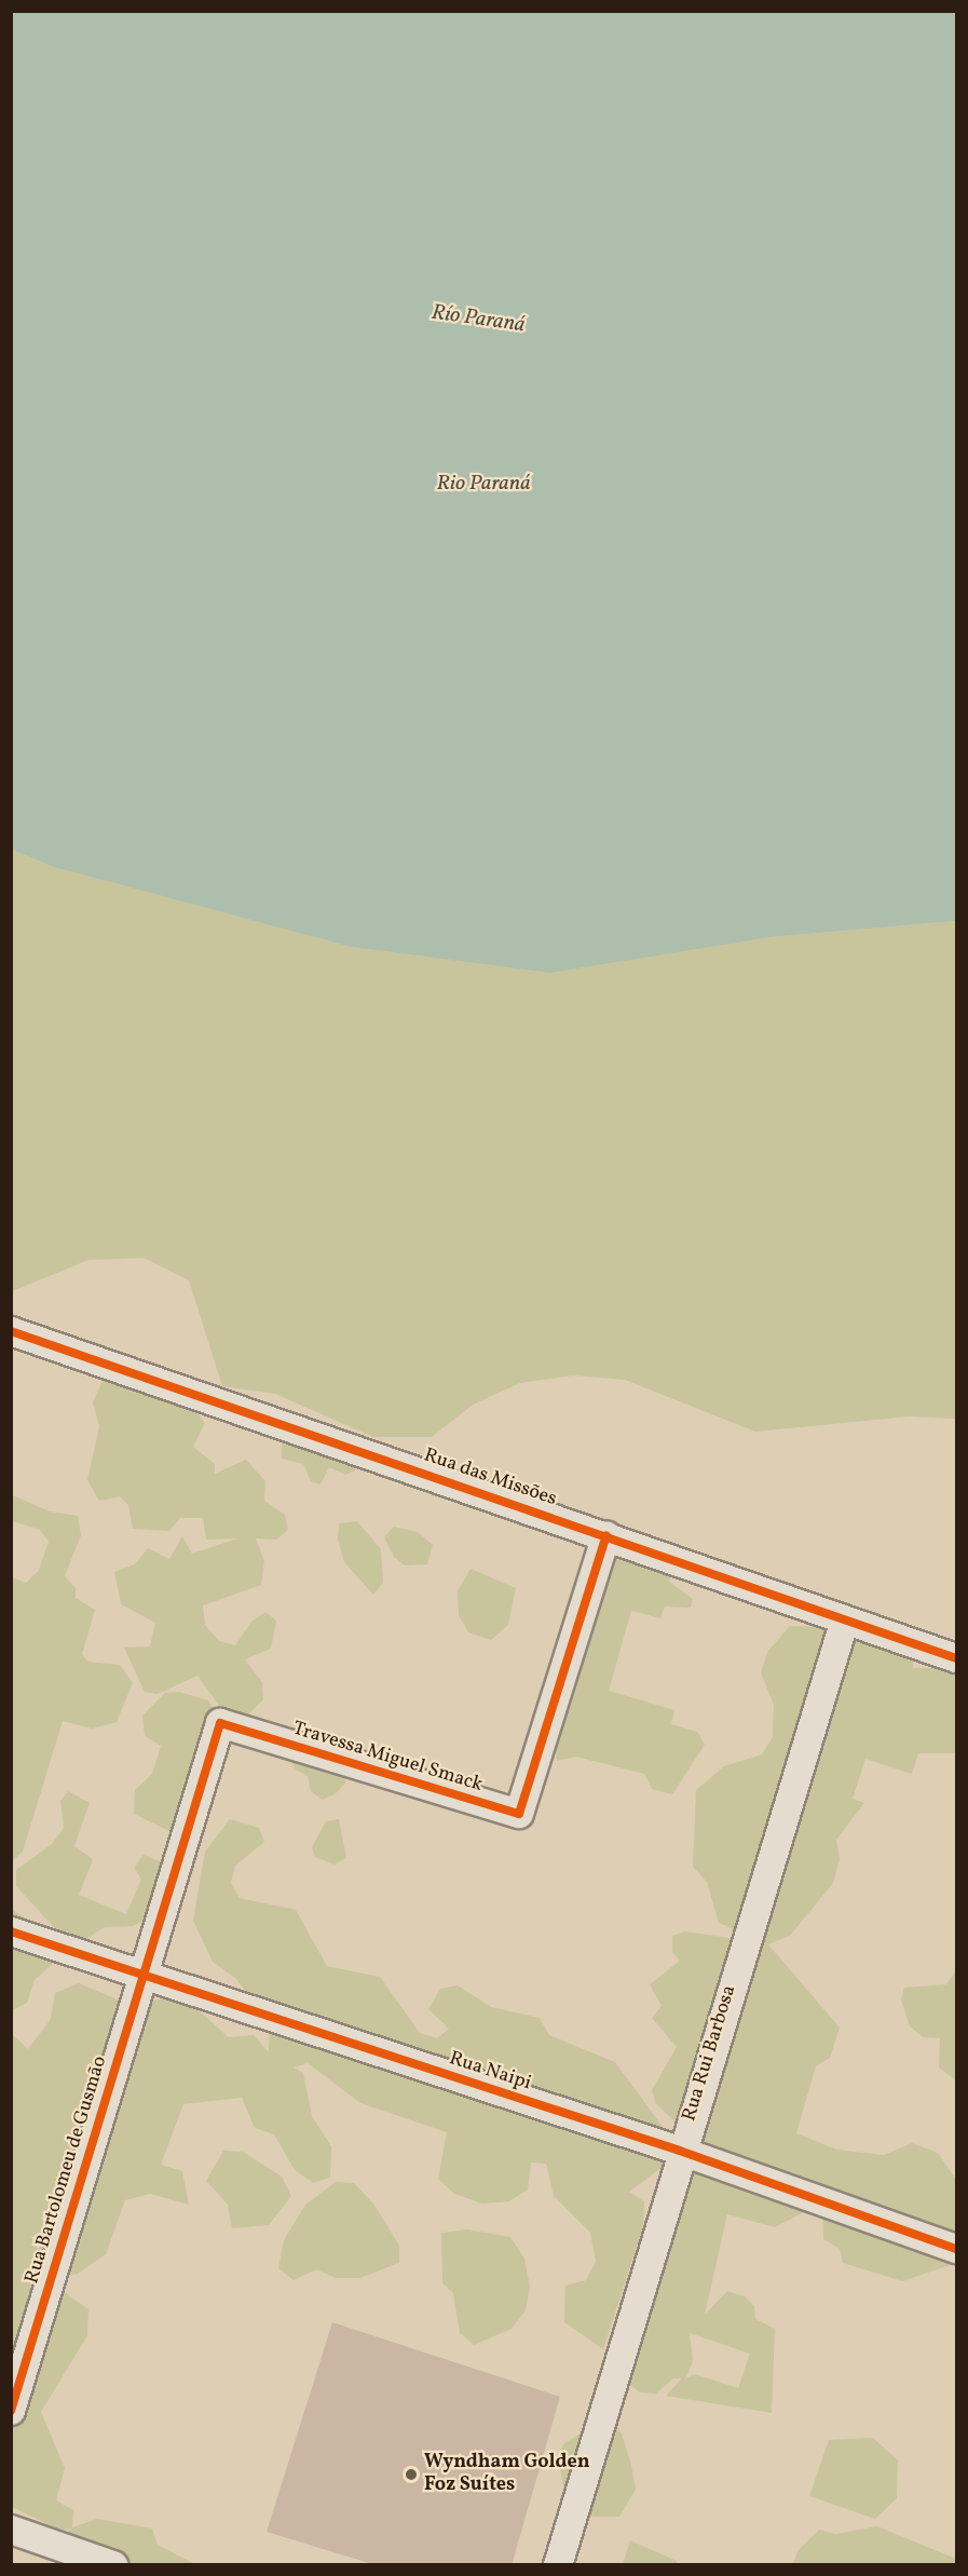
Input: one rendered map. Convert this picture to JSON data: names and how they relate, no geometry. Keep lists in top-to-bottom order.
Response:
{
  "streets": {
    "street": [
      "Rua das Missões",
      "Travessa Miguel Smack",
      "Rua Rui Barbosa",
      "Rua Naipi",
      "Rua Bartolomeu de Gusmão"
    ]
  },
  "crossings": [
    ["Rua das Missões", "Travessa Miguel Smack"],
    ["Rua das Missões", "Rua Rui Barbosa"],
    ["Travessa Miguel Smack", "Rua Naipi"],
    ["Travessa Miguel Smack", "Rua Bartolomeu de Gusmão"],
    ["Rua Rui Barbosa", "Rua Naipi"],
    ["Rua Naipi", "Rua Bartolomeu de Gusmão"]
  ],
  "water": ["Río Paraná", "Rio Paraná"],
  "places": ["Wyndham Golden Foz Suítes"]
}
